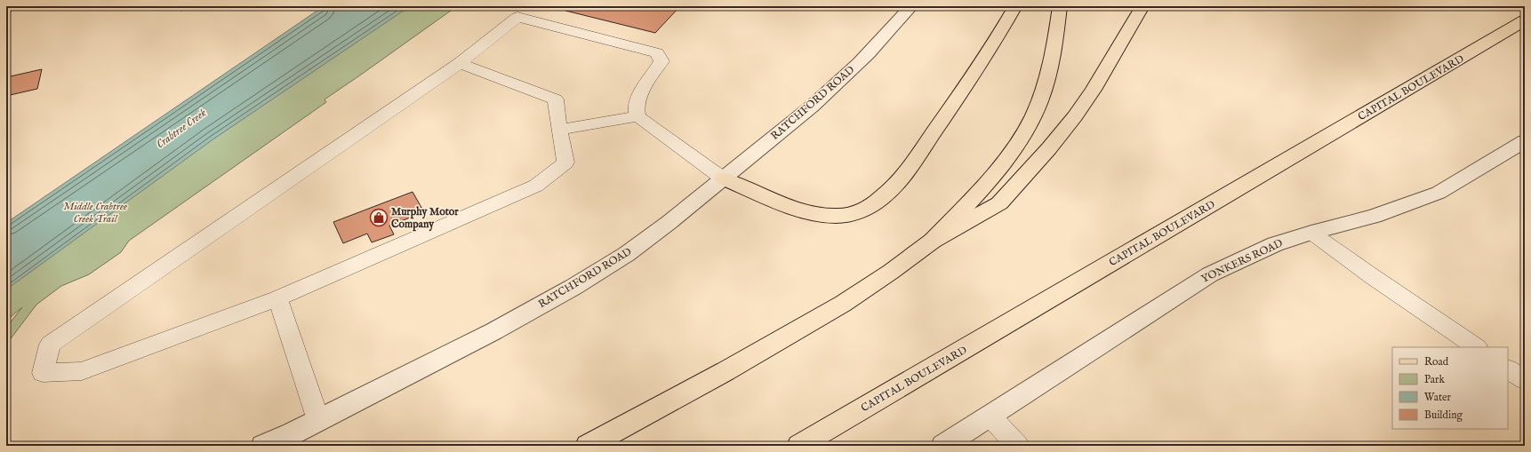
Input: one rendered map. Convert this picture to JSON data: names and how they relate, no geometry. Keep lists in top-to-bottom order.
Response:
{
  "streets": {
    "main road": ["CAPITAL BOULEVARD"],
    "street": ["RATCHFORD ROAD", "YONKERS ROAD"]
  },
  "water": ["Crabtree Creek"],
  "parks": ["Middle Crabtree Creek Trail"],
  "places": {
    "shop": ["Murphy Motor Company"]
  },
  "legend": [
    "Road",
    "Park",
    "Water",
    "Building"
  ]
}
